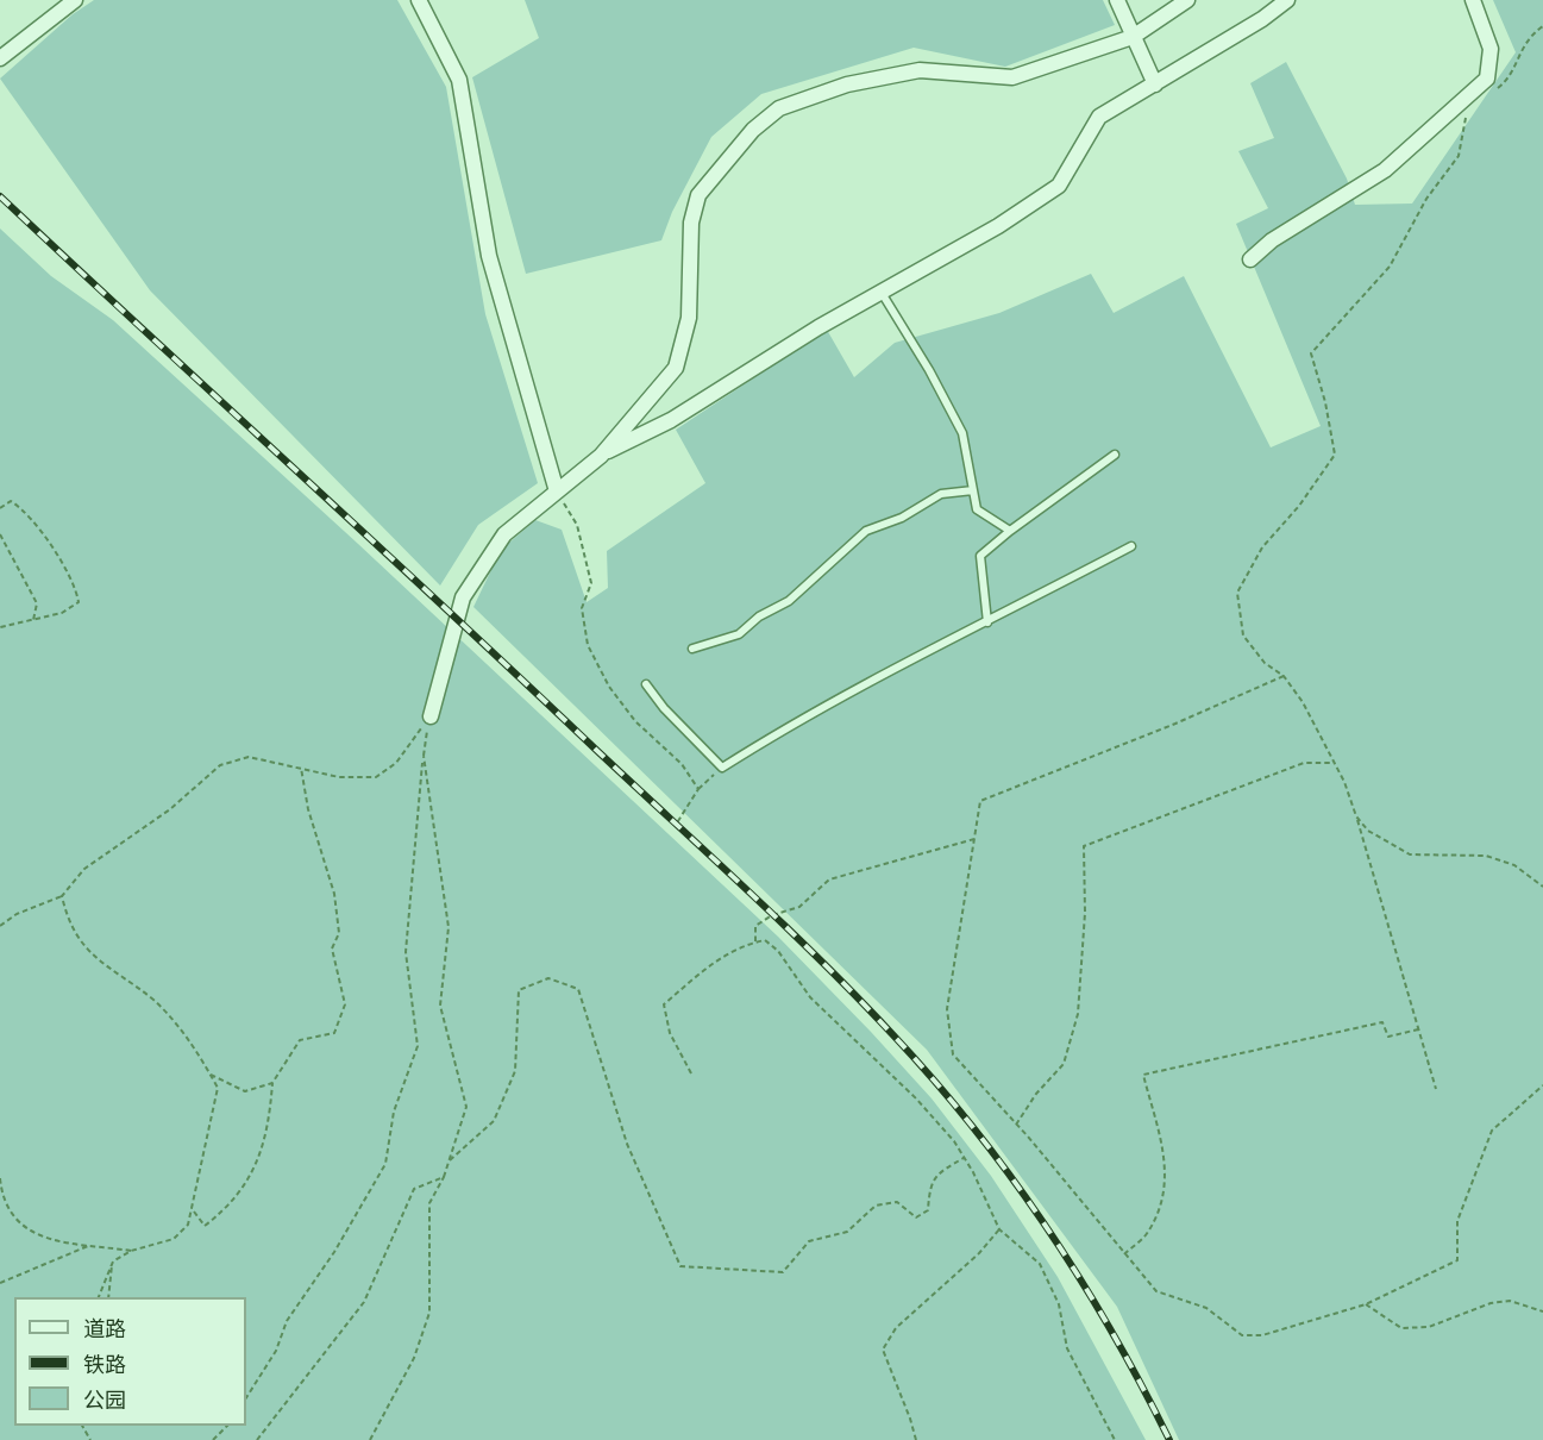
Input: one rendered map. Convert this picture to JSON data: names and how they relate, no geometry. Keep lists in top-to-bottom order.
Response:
{
  "legend": ["道路", "铁路", "公园"]
}
